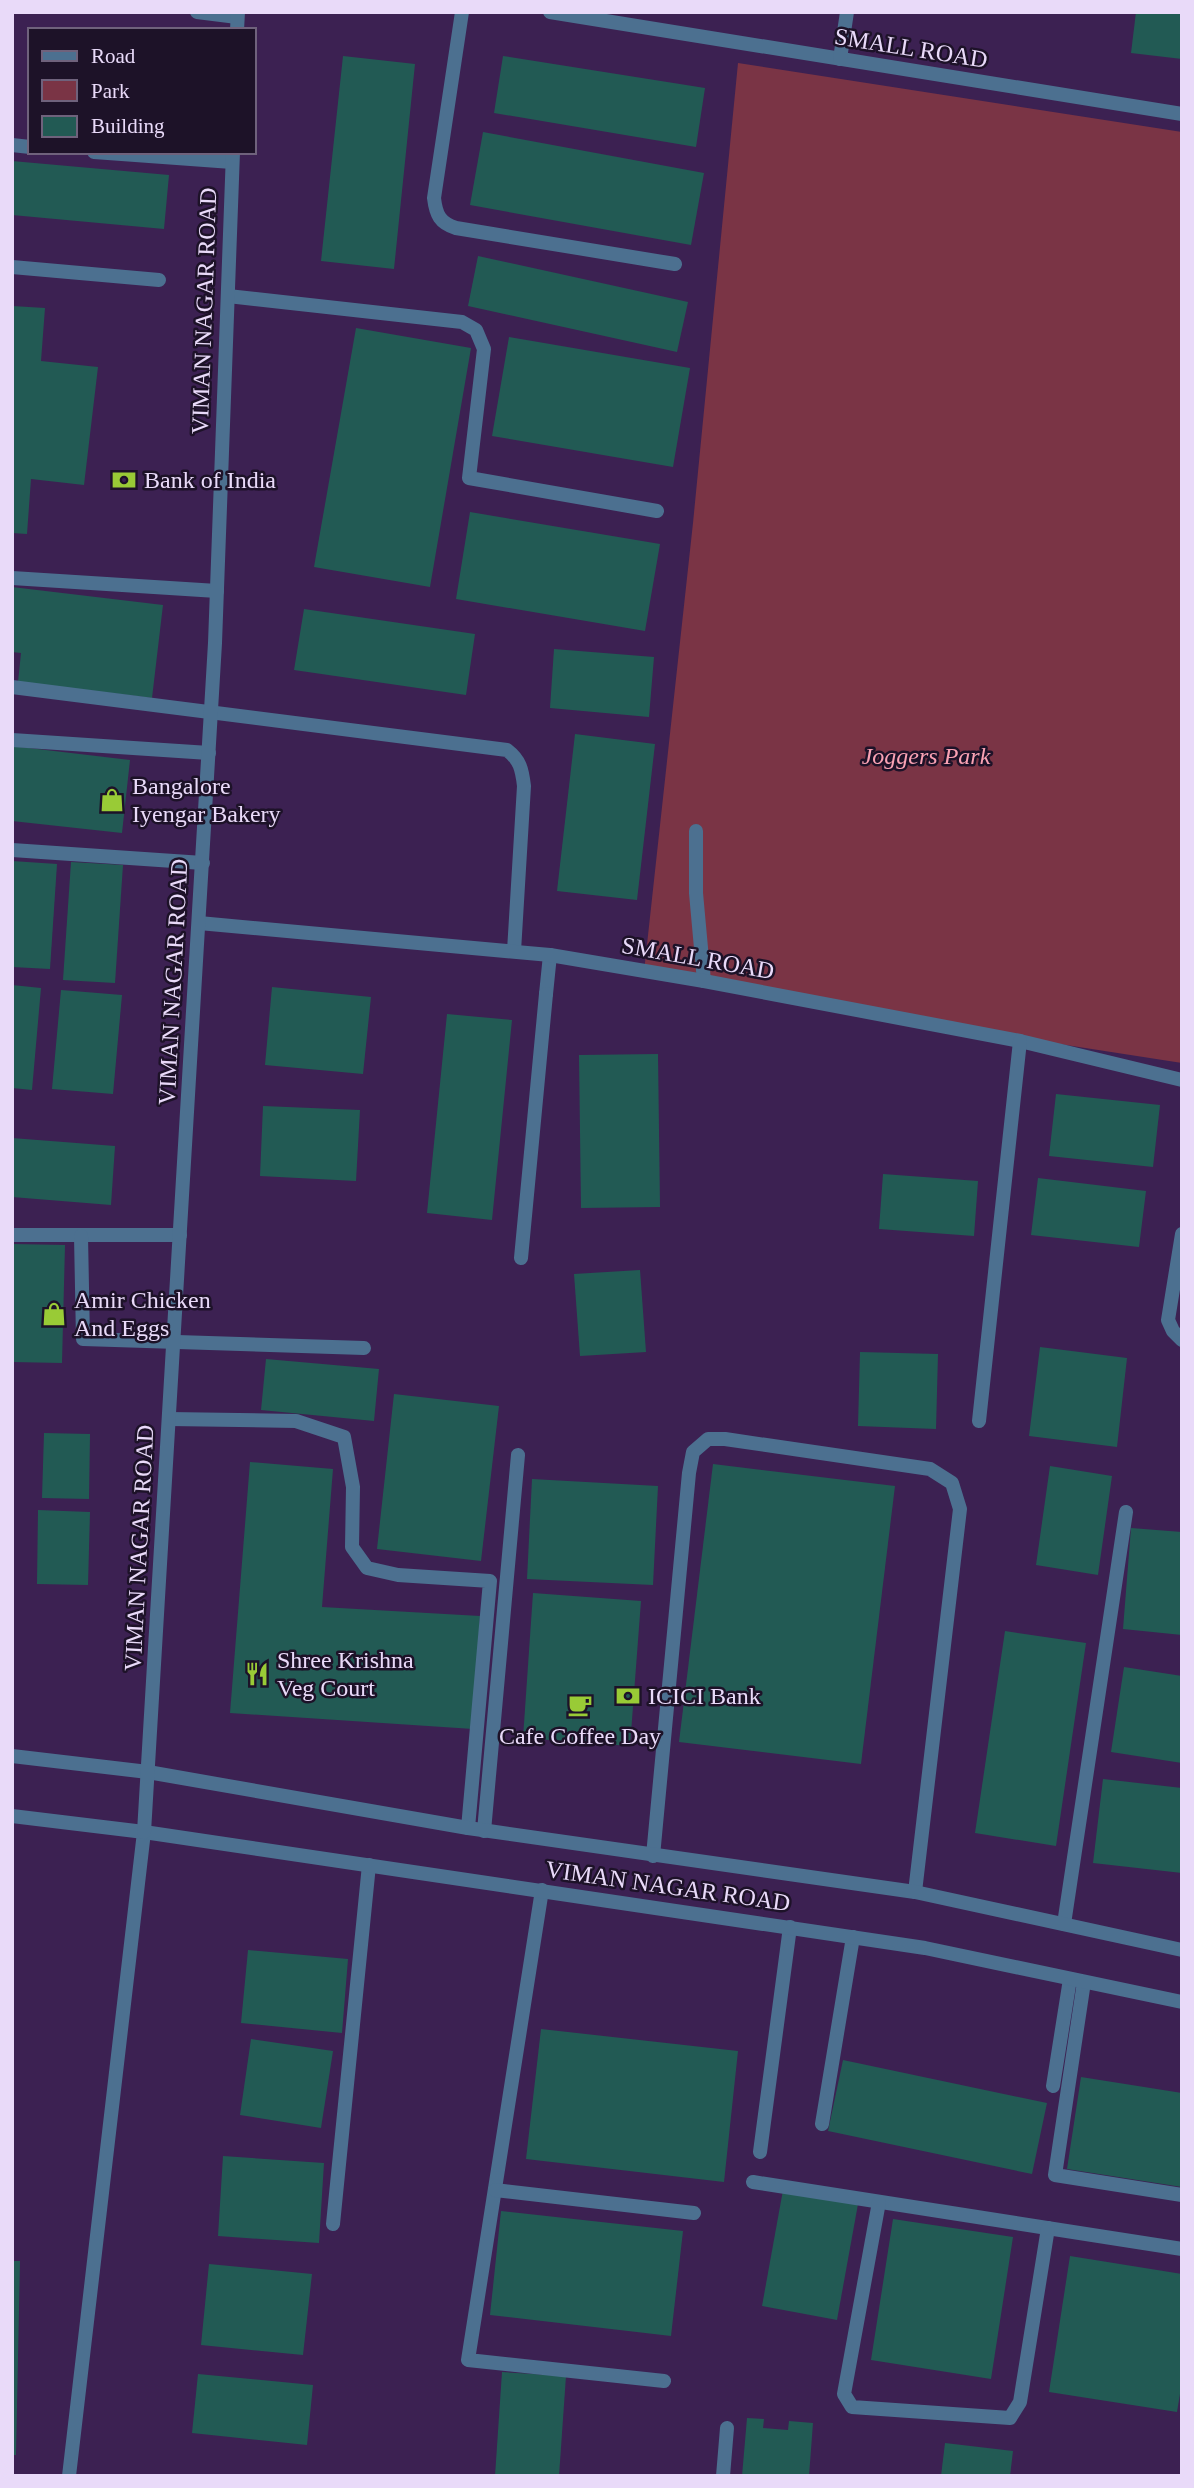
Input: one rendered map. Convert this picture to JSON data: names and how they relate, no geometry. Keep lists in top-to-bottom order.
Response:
{
  "streets": {
    "street": ["SMALL ROAD", "VIMAN NAGAR ROAD"]
  },
  "crossings": [
    ["SMALL ROAD", "VIMAN NAGAR ROAD"]
  ],
  "parks": ["Joggers Park"],
  "places": {
    "bank": ["Bank of India", "ICICI Bank"],
    "shop": ["Bangalore Iyengar Bakery", "Amir Chicken And Eggs"],
    "restaurant": ["Shree Krishna Veg Court"],
    "cafe": ["Cafe Coffee Day"]
  },
  "legend": ["Road", "Park", "Building"]
}
